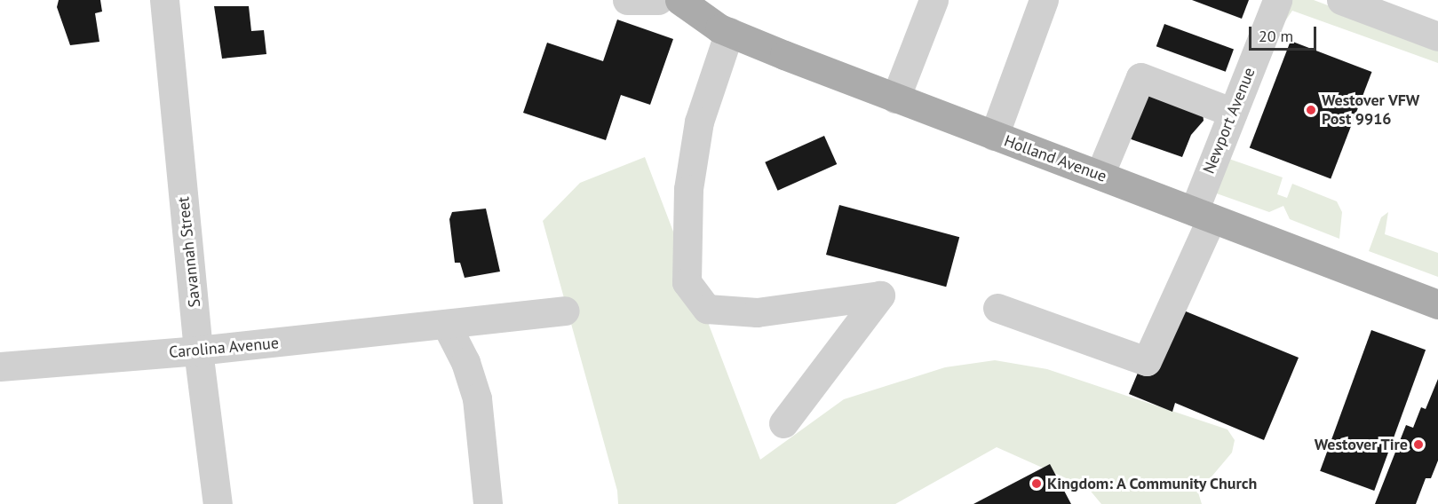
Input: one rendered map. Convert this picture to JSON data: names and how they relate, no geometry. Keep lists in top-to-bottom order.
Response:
{
  "streets": {
    "main road": ["Holland Avenue"],
    "street": ["Newport Avenue", "Savannah Street", "Carolina Avenue"]
  },
  "crossings": [
    ["Newport Avenue", "Holland Avenue"],
    ["Savannah Street", "Carolina Avenue"]
  ],
  "places": ["Westover VFW Post 9916", "Westover Tire", "Kingdom: A Community Church"],
  "scale_bar": "20 m"
}
